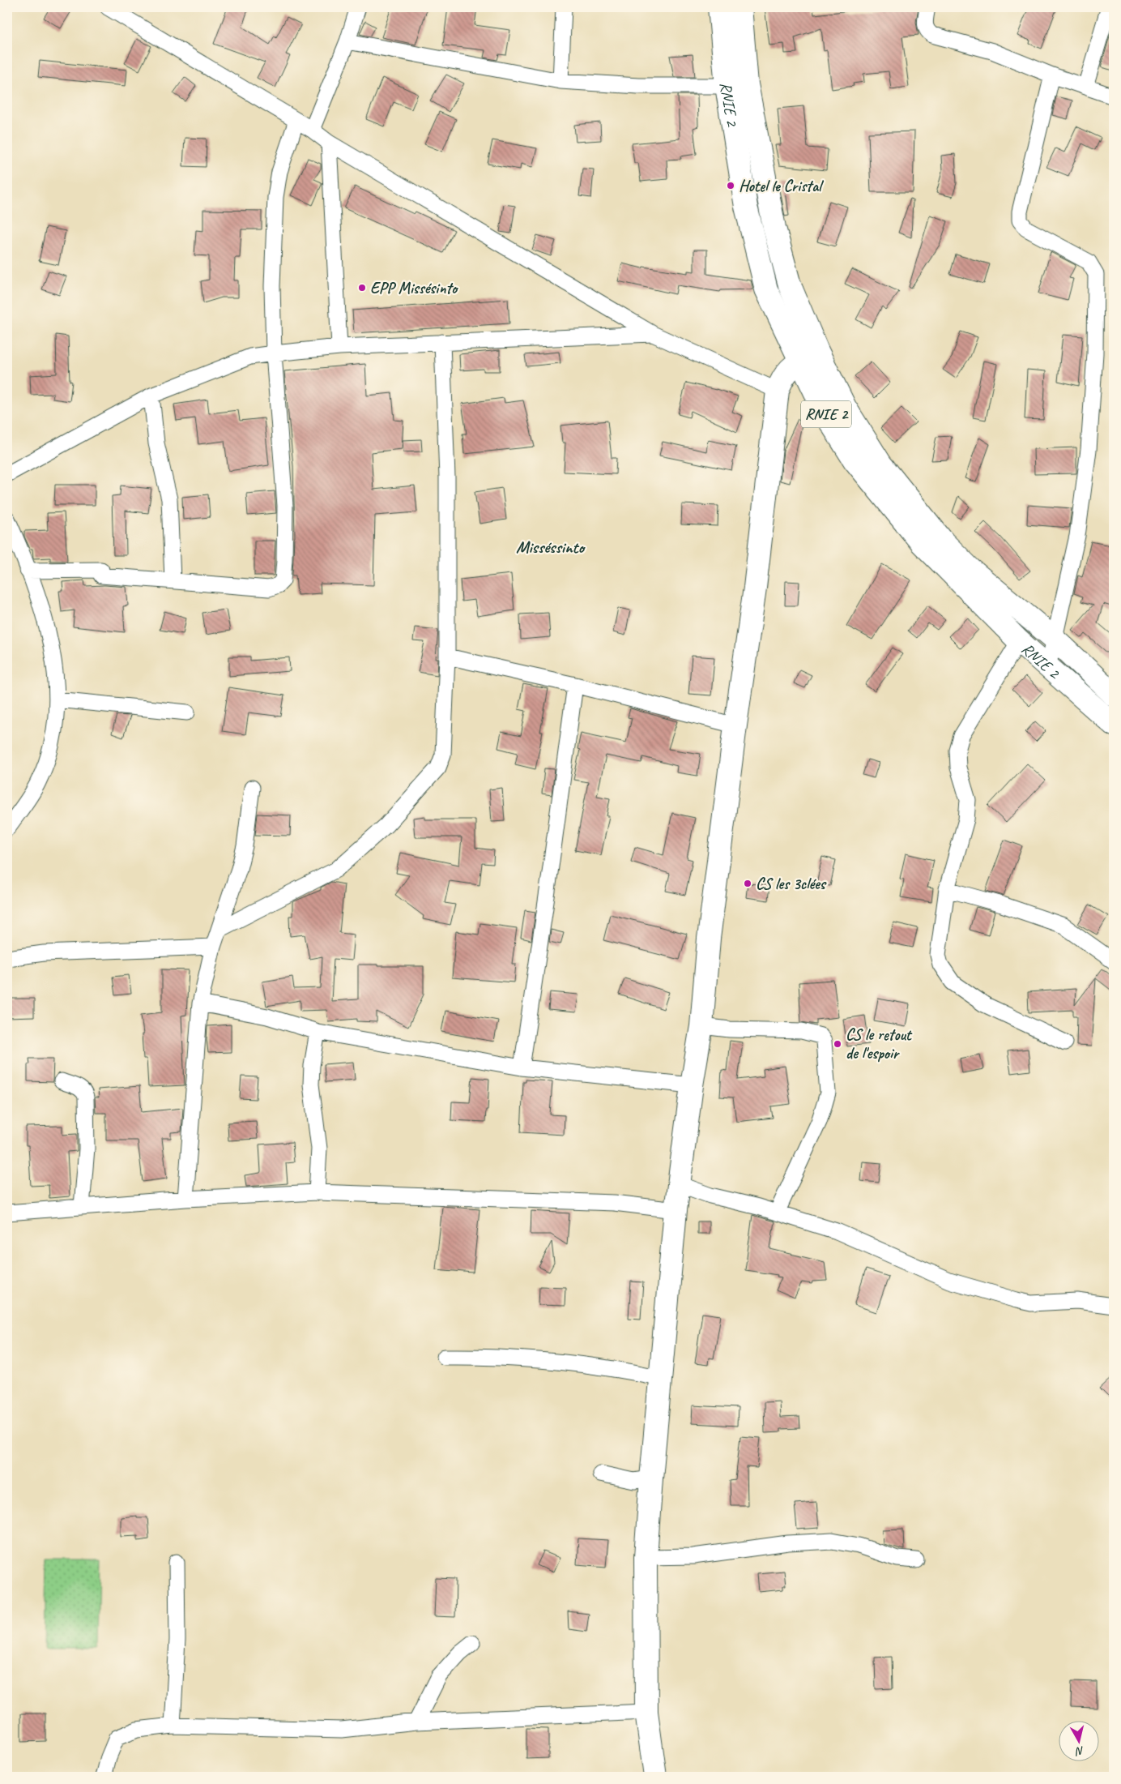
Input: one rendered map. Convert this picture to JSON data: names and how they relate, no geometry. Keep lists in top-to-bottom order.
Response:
{
  "streets": {
    "main road": ["RNIE 2"]
  },
  "districts": ["Misséssinto"],
  "places": [
    "Hotel le Cristal",
    "EPP Missésinto",
    "CS les 3clées",
    "CS le retout de l'espoir"
  ],
  "north": "bottom"
}
